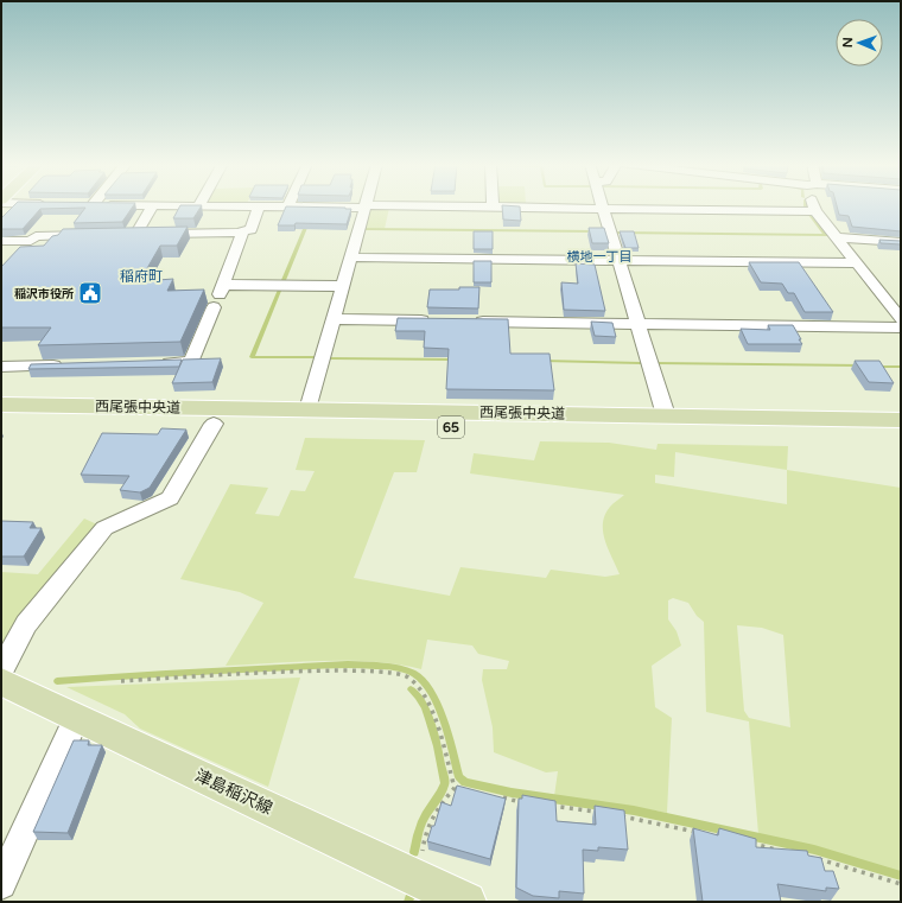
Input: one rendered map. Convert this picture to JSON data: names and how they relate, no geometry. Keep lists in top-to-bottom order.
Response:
{
  "streets": {
    "main road": ["西尾張中央道", "65", "津島稲沢線"]
  },
  "districts": ["横地一丁目", "稲府町"],
  "places": {
    "public building": ["稲沢市役所"]
  },
  "north": "left"
}
